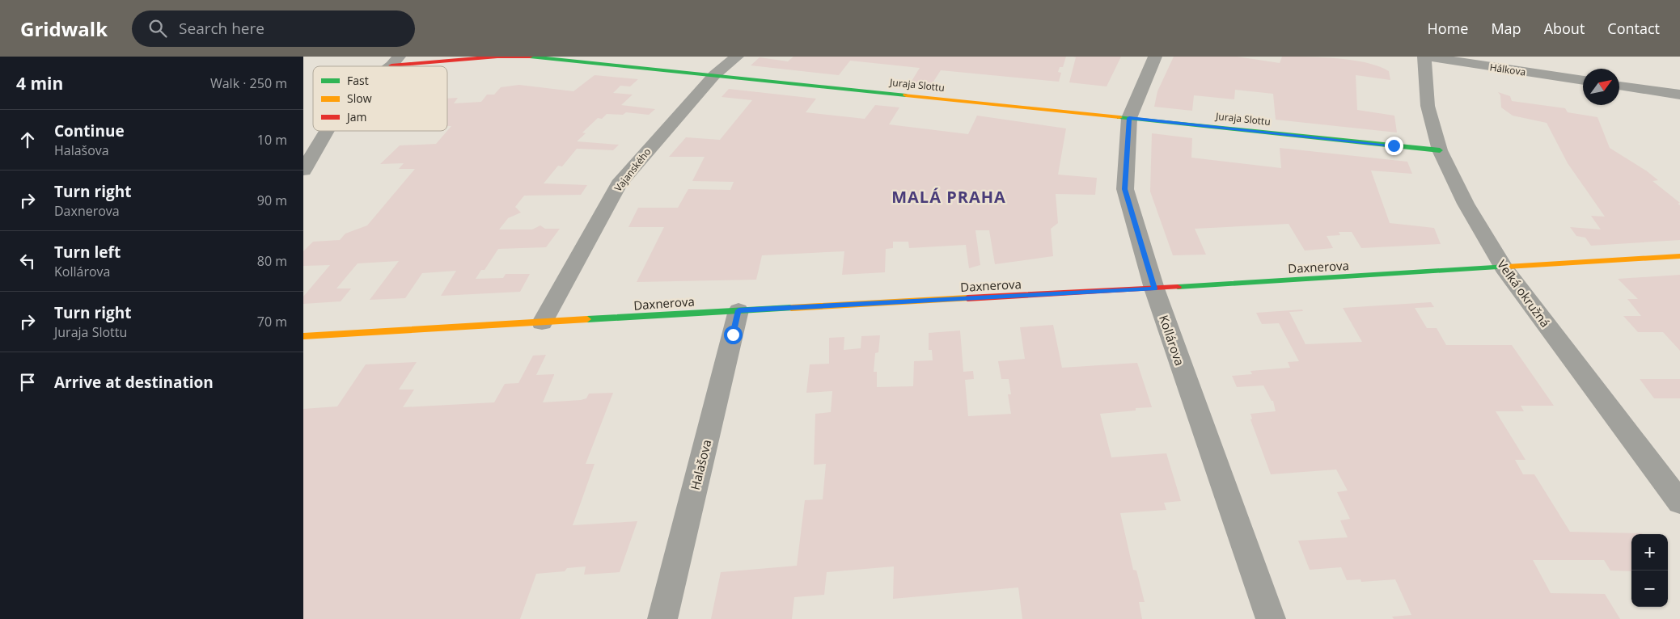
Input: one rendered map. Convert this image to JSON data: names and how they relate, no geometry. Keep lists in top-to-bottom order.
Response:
{
  "streets": {
    "street": [
      "Hálkova",
      "Juraja Slottu",
      "Vajanského",
      "Daxnerova",
      "Veľká okružná",
      "Kollárova",
      "Halašova"
    ]
  },
  "crossings": [
    ["Hálkova", "Veľká okružná"],
    ["Juraja Slottu", "Vajanského"],
    ["Juraja Slottu", "Veľká okružná"],
    ["Juraja Slottu", "Kollárova"],
    ["Vajanského", "Daxnerova"],
    ["Daxnerova", "Veľká okružná"],
    ["Daxnerova", "Kollárova"],
    ["Daxnerova", "Halašova"]
  ],
  "districts": ["MALÁ PRAHA"],
  "legend": ["Fast", "Slow", "Jam"],
  "north": "top right",
  "page": {
    "header": "Gridwalk",
    "search": "Search here",
    "nav": [
      "Home",
      "Map",
      "About",
      "Contact"
    ],
    "heading": ["4 min", "Walk · 250 m"],
    "list": [
      ["Continue", "Halašova", "10 m"],
      ["Turn right", "Daxnerova", "90 m"],
      ["Turn left", "Kollárova", "80 m"],
      ["Turn right", "Juraja Slottu", "70 m"],
      "Arrive at destination"
    ],
    "map_buttons": ["+", "−"]
  }
}
